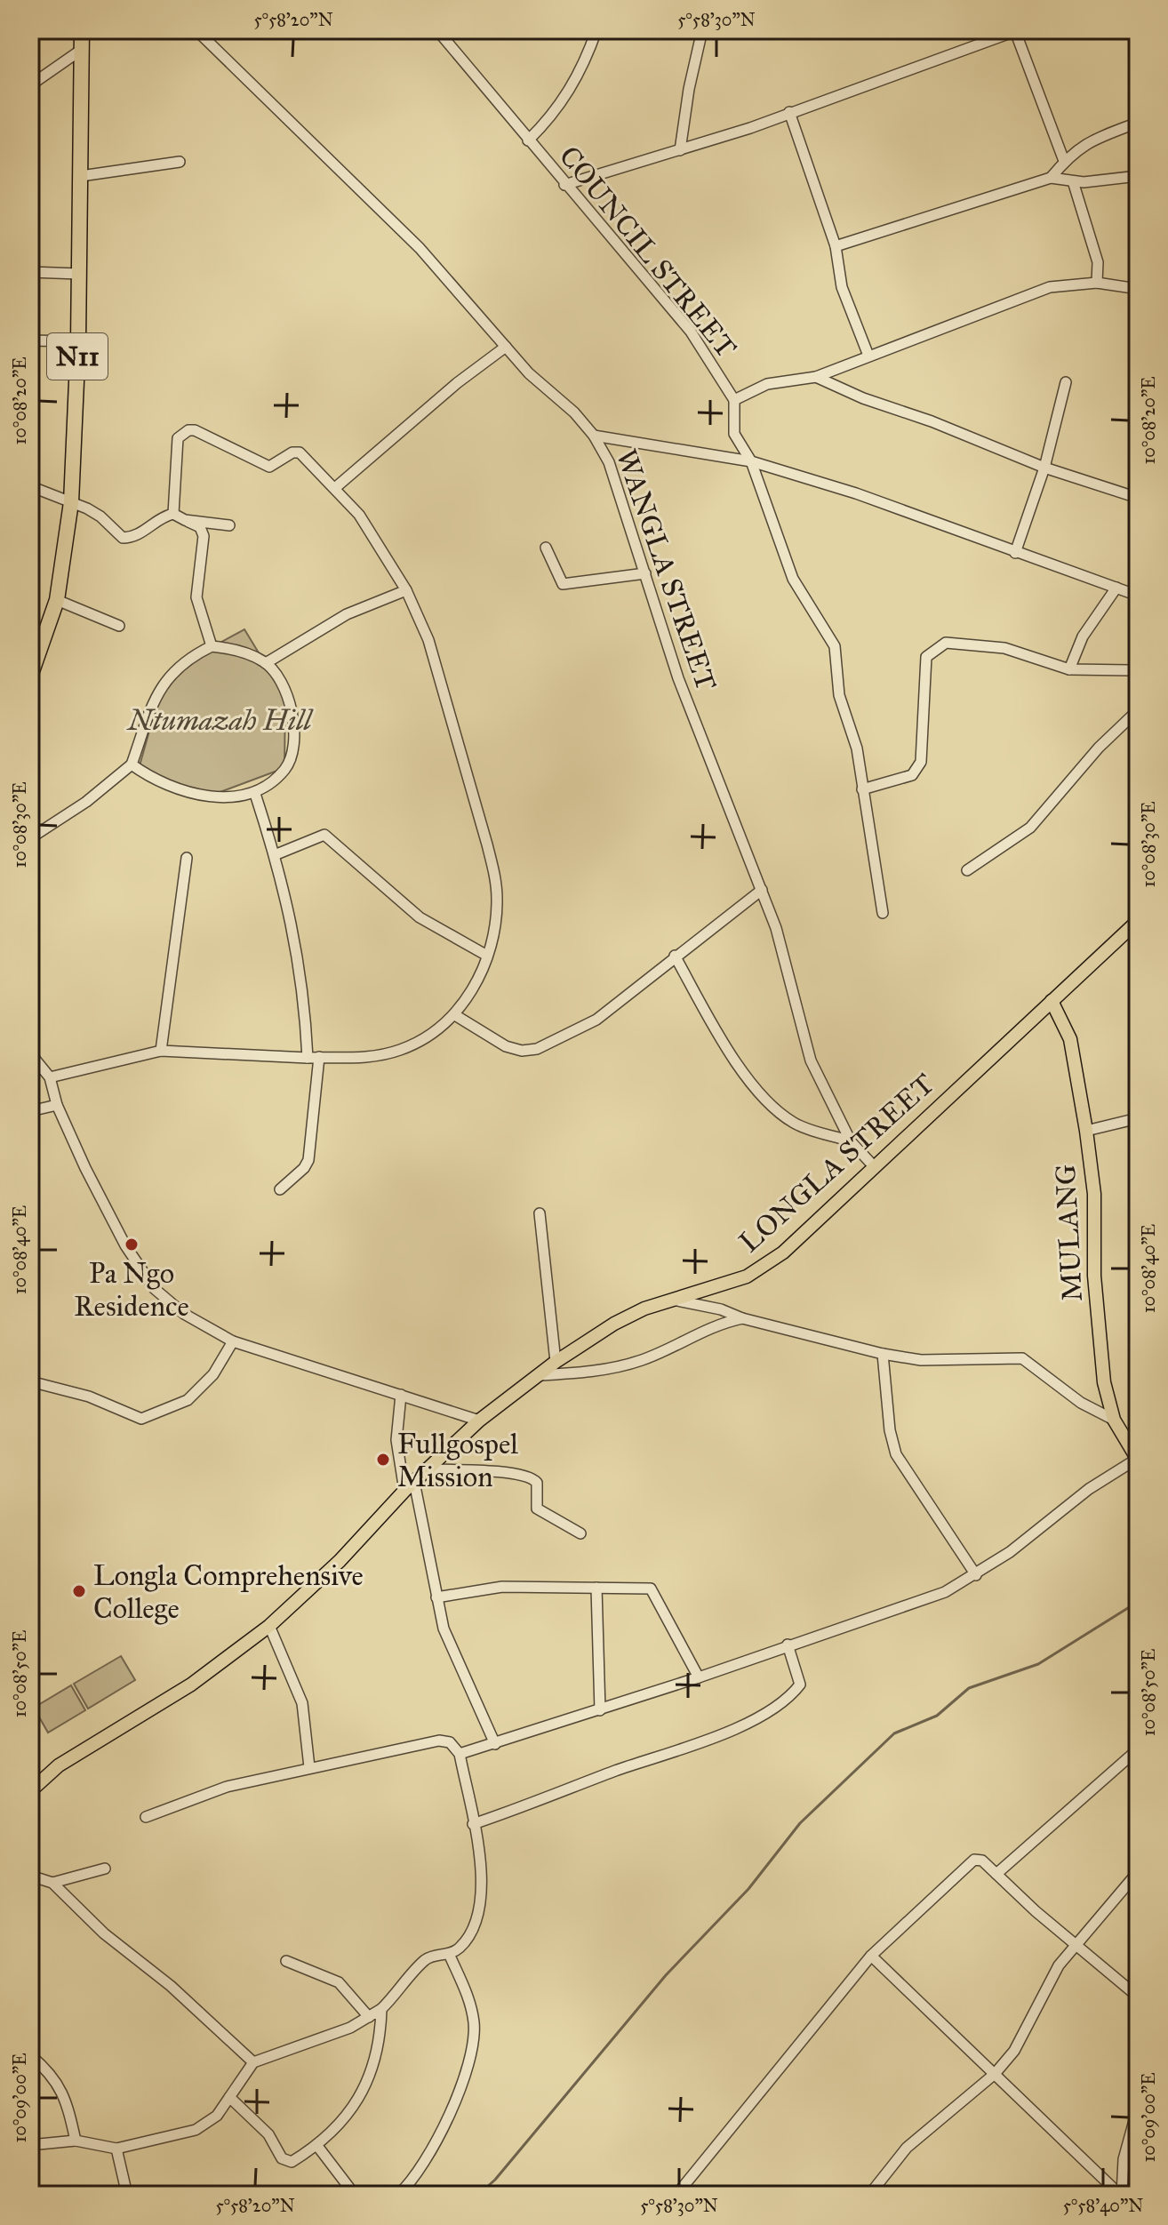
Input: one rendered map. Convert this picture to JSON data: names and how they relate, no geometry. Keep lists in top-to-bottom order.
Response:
{
  "streets": {
    "highway": ["N11"],
    "main road": ["LONGLA STREET", "MULANG"],
    "street": ["COUNCIL STREET", "WANGLA STREET"]
  },
  "crossings": [
    ["WANGLA STREET", "LONGLA STREET"],
    ["LONGLA STREET", "MULANG"]
  ],
  "parks": ["Ntumazah Hill"],
  "places": ["Pa Ngo Residence", "Fullgospel Mission", "Longla Comprehensive College"],
  "coordinates": [
    "5°58'20\"N",
    "5°58'30\"N",
    "10°08'20\"E",
    "10°08'30\"E",
    "10°08'40\"E",
    "10°08'50\"E",
    "10°09'00\"E",
    "5°58'40\"N"
  ]
}
